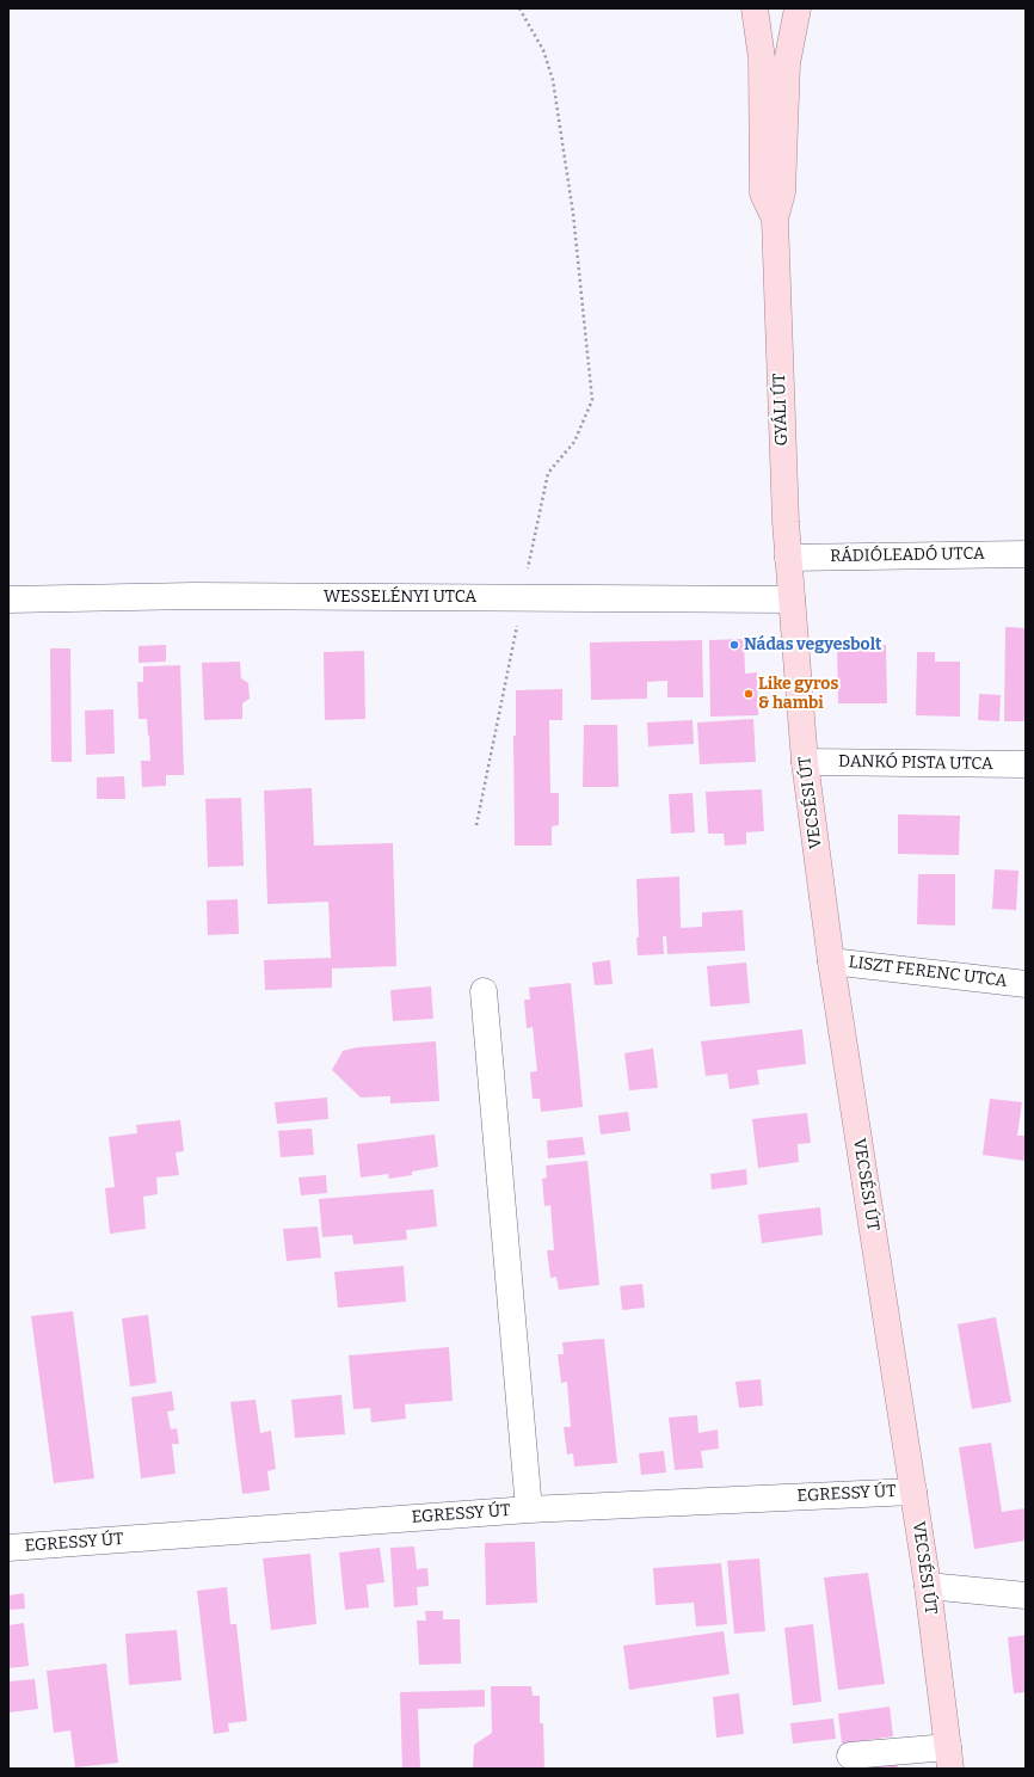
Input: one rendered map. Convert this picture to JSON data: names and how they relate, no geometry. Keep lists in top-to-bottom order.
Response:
{
  "streets": {
    "main road": ["GYÁLI ÚT", "VECSÉSI ÚT"],
    "street": [
      "RÁDIÓLEADÓ UTCA",
      "WESSELÉNYI UTCA",
      "DANKÓ PISTA UTCA",
      "LISZT FERENC UTCA",
      "EGRESSY ÚT"
    ]
  },
  "crossings": [
    ["GYÁLI ÚT", "RÁDIÓLEADÓ UTCA"],
    ["GYÁLI ÚT", "WESSELÉNYI UTCA"],
    ["GYÁLI ÚT", "VECSÉSI ÚT"],
    ["WESSELÉNYI UTCA", "VECSÉSI ÚT"],
    ["DANKÓ PISTA UTCA", "VECSÉSI ÚT"],
    ["VECSÉSI ÚT", "LISZT FERENC UTCA"],
    ["VECSÉSI ÚT", "EGRESSY ÚT"]
  ],
  "places": ["Nádas vegyesbolt", "Like gyros & hambi"]
}
